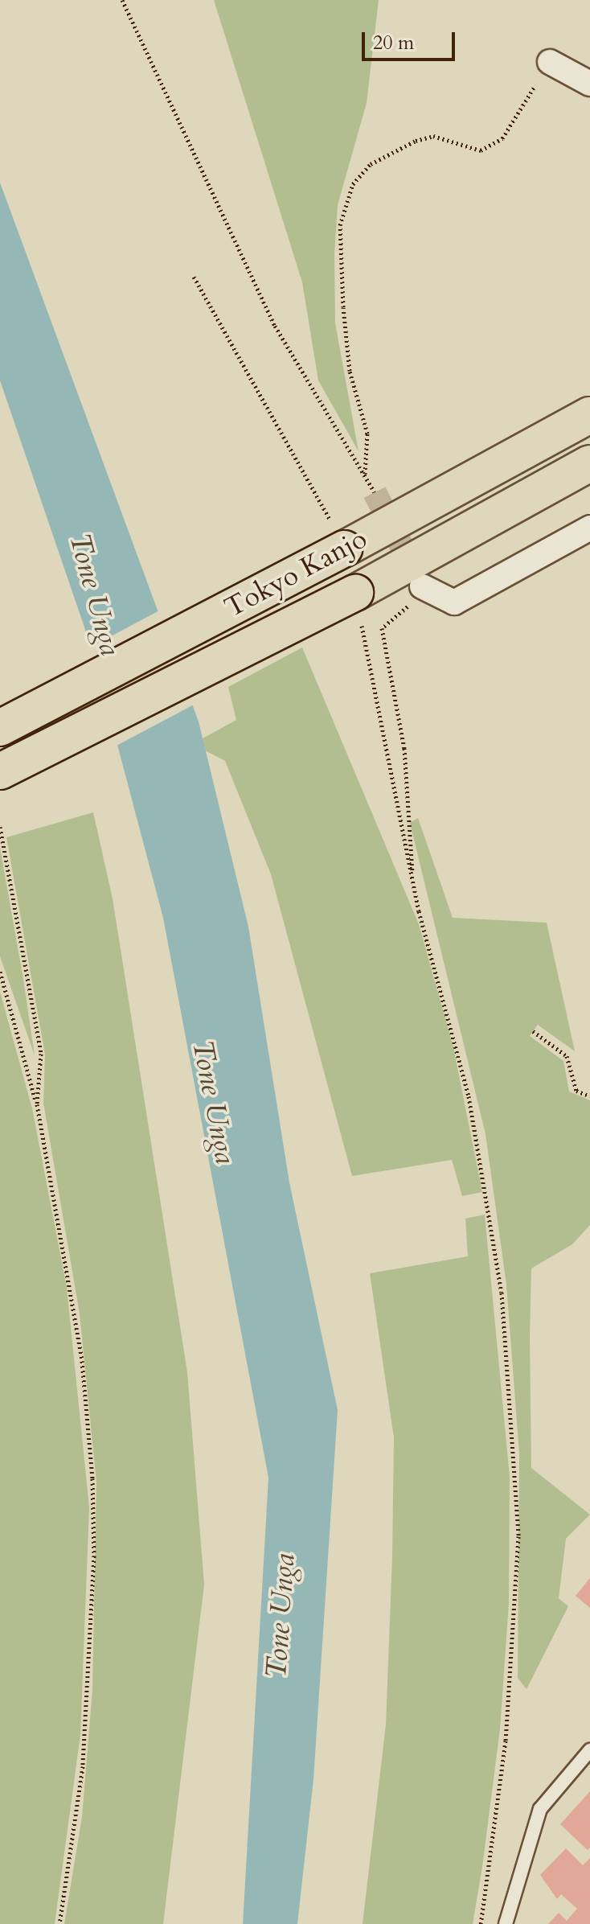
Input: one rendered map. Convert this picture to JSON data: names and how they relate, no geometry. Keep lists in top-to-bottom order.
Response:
{
  "streets": {
    "highway": ["Tokyo Kanjo"]
  },
  "water": ["Tone Unga"],
  "scale_bar": "20 m"
}
